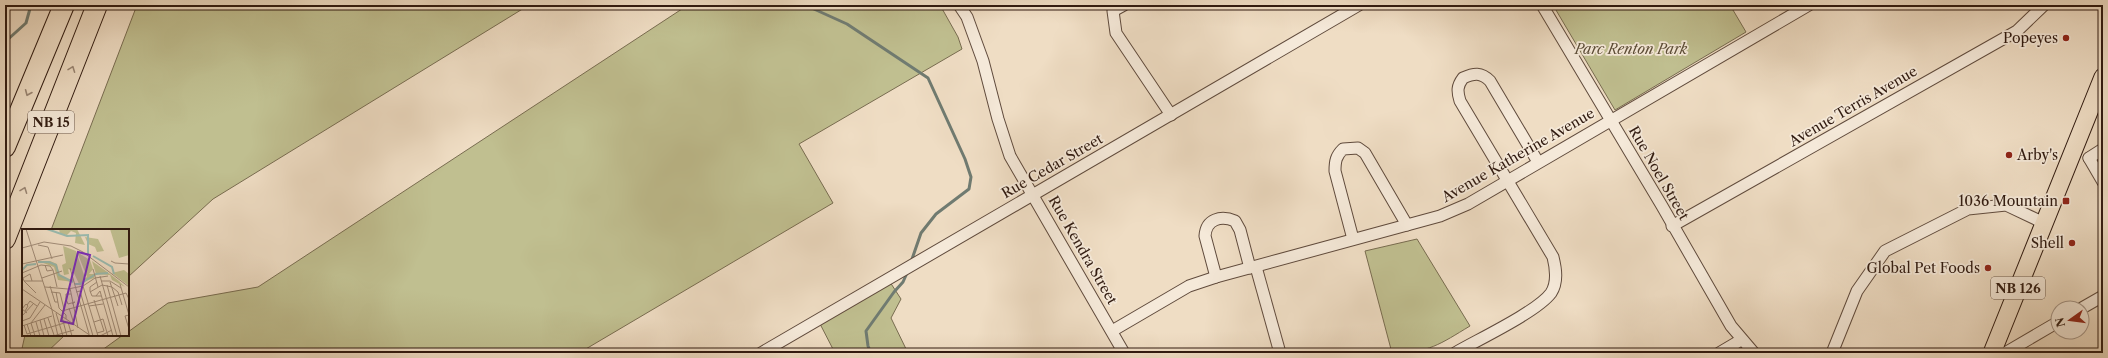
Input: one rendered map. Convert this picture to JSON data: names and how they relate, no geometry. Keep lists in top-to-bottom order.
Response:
{
  "streets": {
    "highway": ["NB 15"],
    "main road": ["NB 126"],
    "street": [
      "Avenue Terris Avenue",
      "Avenue Katherine Avenue",
      "Rue Cedar Street",
      "Rue Noel Street",
      "Rue Kendra Street"
    ]
  },
  "crossings": [
    ["Avenue Terris Avenue", "Rue Noel Street"],
    ["Avenue Katherine Avenue", "Rue Noel Street"],
    ["Avenue Katherine Avenue", "Rue Kendra Street"],
    ["Rue Cedar Street", "Rue Kendra Street"]
  ],
  "parks": ["Parc Renton Park"],
  "places": {
    "other": [
      "Popeyes",
      "Arby's",
      "Shell",
      "Global Pet Foods"
    ],
    "transit": ["1036 Mountain"]
  },
  "north": "left"
}
